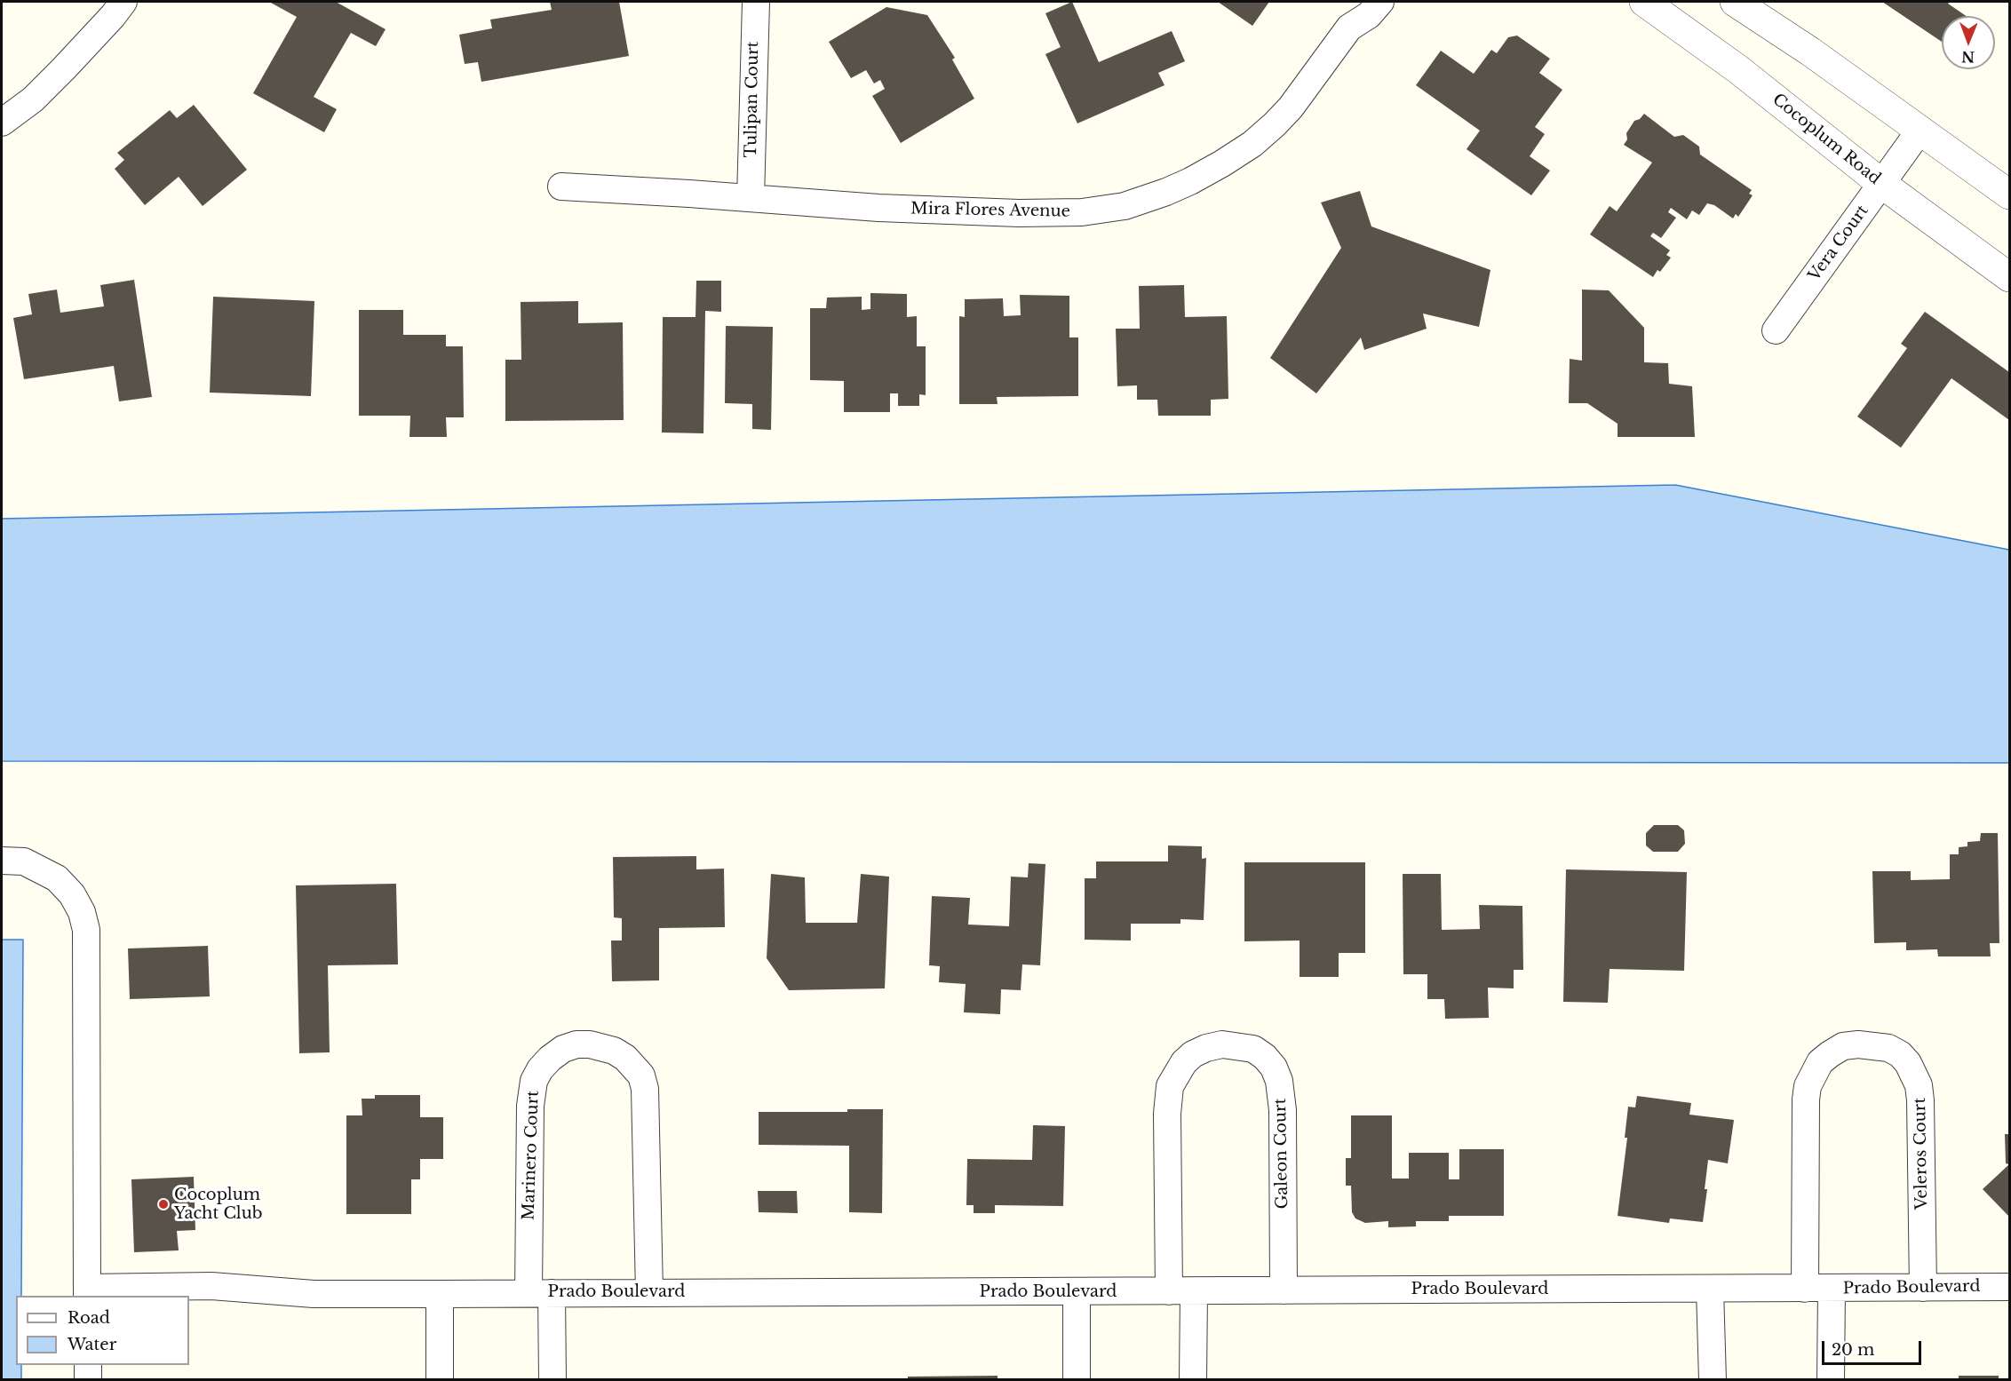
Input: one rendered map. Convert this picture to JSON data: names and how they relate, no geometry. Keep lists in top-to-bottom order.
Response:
{
  "streets": {
    "street": [
      "Tulipan Court",
      "Cocoplum Road",
      "Mira Flores Avenue",
      "Vera Court",
      "Galeon Court",
      "Veleros Court",
      "Marinero Court",
      "Prado Boulevard"
    ]
  },
  "crossings": [
    ["Tulipan Court", "Mira Flores Avenue"],
    ["Cocoplum Road", "Vera Court"],
    ["Galeon Court", "Prado Boulevard"],
    ["Veleros Court", "Prado Boulevard"],
    ["Marinero Court", "Prado Boulevard"]
  ],
  "places": ["Cocoplum Yacht Club"],
  "legend": ["Road", "Water"],
  "scale_bar": "20 m",
  "north": "bottom"
}
